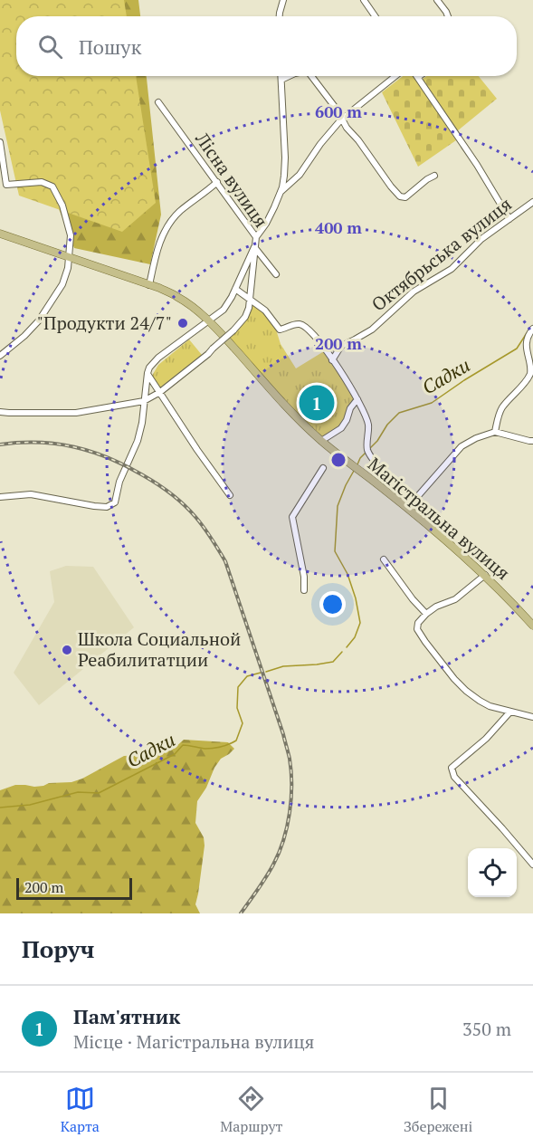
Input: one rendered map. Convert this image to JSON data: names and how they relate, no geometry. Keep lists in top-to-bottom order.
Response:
{
  "streets": {
    "main road": ["Магістральна вулиця"],
    "street": ["Лісна вулиця", "Октябрьська вулиця"]
  },
  "water": ["Садки"],
  "places": ["\"Продукти 24/7\"", "Школа Социальной Реабилитатции"],
  "scale_bar": "200 m",
  "page": {
    "search": "Пошук",
    "pins": "1",
    "scale": "200 m",
    "heading": "Поруч",
    "list": [
      {
        "mark": "1",
        "name": "Пам'ятник",
        "note": "Місце · Магістральна вулиця",
        "value": "350 m"
      }
    ],
    "nav": ["Карта", "Маршрут", "Збережені"]
  },
  "rings": ["600 m", "400 m", "200 m"]
}
